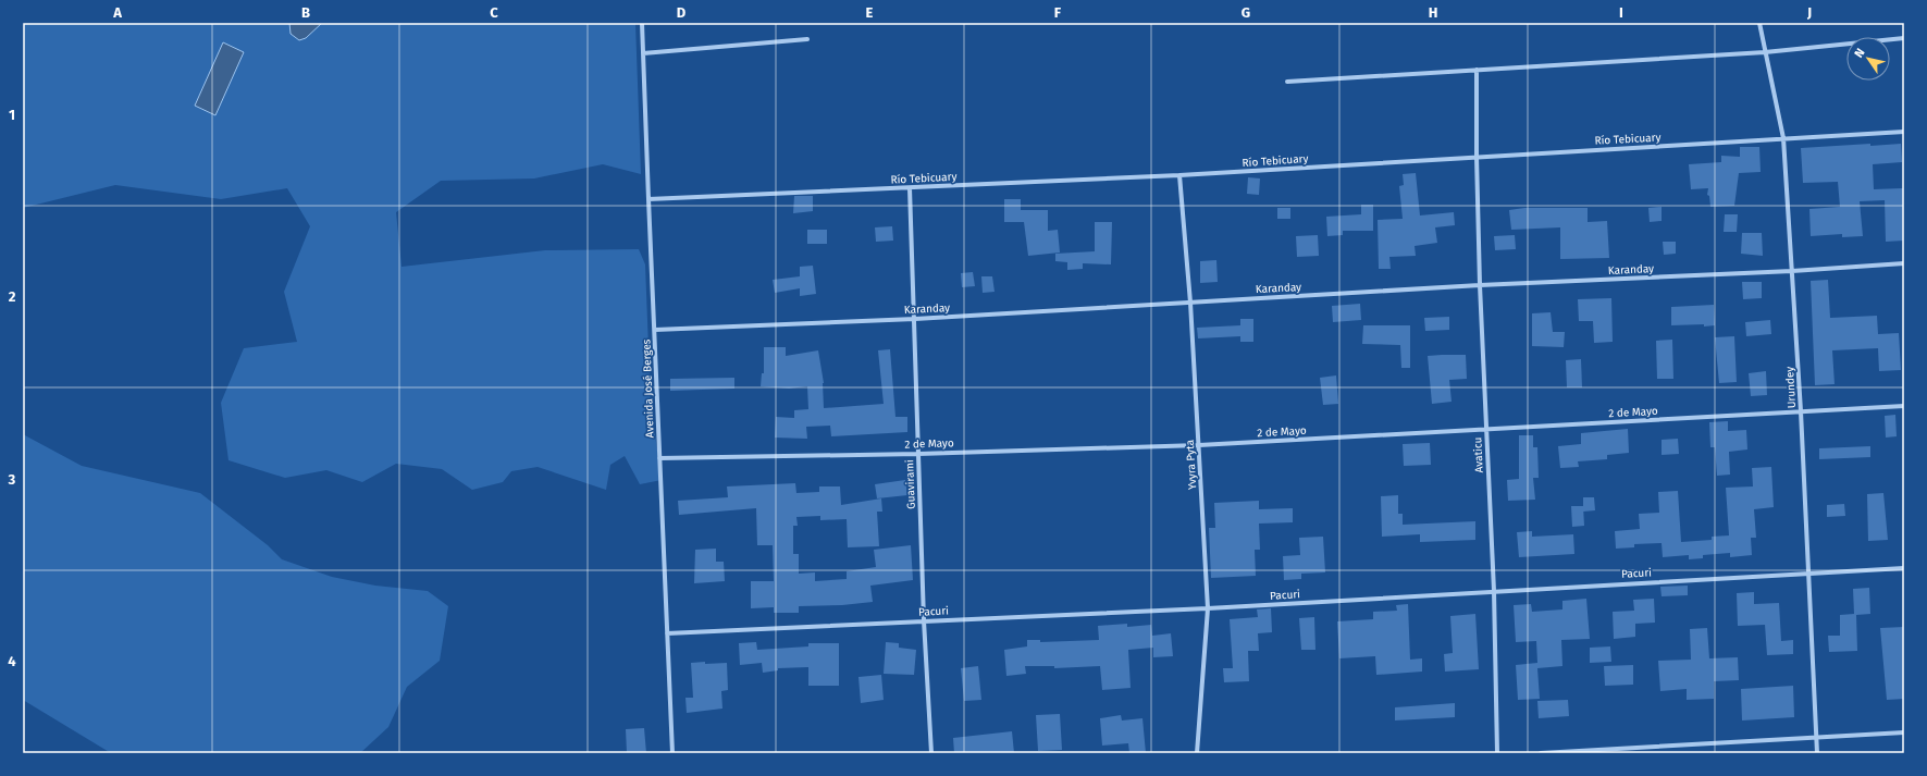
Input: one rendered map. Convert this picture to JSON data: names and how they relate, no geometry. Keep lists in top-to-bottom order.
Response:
{
  "streets": {
    "street": [
      "Río Tebicuary",
      "Karanday",
      "Urundey",
      "Avenida José Berges",
      "2 de Mayo",
      "Avaticu",
      "Yvyra Pyta",
      "Guavirami",
      "Pacuri"
    ]
  },
  "crossings": [
    ["Río Tebicuary", "Urundey"],
    ["Río Tebicuary", "Avenida José Berges"],
    ["Río Tebicuary", "Avaticu"],
    ["Río Tebicuary", "Yvyra Pyta"],
    ["Río Tebicuary", "Guavirami"],
    ["Karanday", "Urundey"],
    ["Karanday", "Avenida José Berges"],
    ["Karanday", "Avaticu"],
    ["Karanday", "Yvyra Pyta"],
    ["Karanday", "Guavirami"],
    ["Urundey", "2 de Mayo"],
    ["Urundey", "Pacuri"],
    ["Avenida José Berges", "2 de Mayo"],
    ["Avenida José Berges", "Pacuri"],
    ["2 de Mayo", "Avaticu"],
    ["2 de Mayo", "Yvyra Pyta"],
    ["2 de Mayo", "Guavirami"],
    ["Avaticu", "Pacuri"],
    ["Yvyra Pyta", "Pacuri"],
    ["Guavirami", "Pacuri"]
  ],
  "north": "top left",
  "grid": {
    "columns": [
      "A",
      "B",
      "C",
      "D",
      "E",
      "F",
      "G",
      "H",
      "I",
      "J"
    ],
    "rows": [
      "1",
      "2",
      "3",
      "4"
    ]
  }
}
